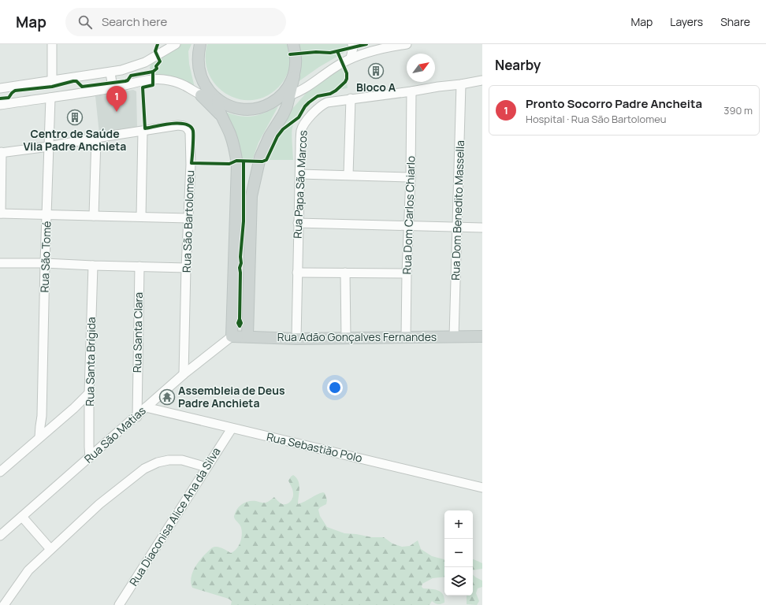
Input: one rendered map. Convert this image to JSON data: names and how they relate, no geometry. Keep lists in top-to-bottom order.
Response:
{
  "streets": {
    "main road": ["Rua Adão Gonçalves Fernandes"],
    "street": [
      "Rua Papa São Marcos",
      "Rua Dom Benedito Massella",
      "Rua Dom Carlos Chiarlo",
      "Rua São Bartolomeu",
      "Rua São Tomé",
      "Rua Santa Clara",
      "Rua Santa Brígida",
      "Rua São Matias",
      "Rua Sebastião Polo",
      "Rua Diaconisa Alice Ana da Silva"
    ]
  },
  "crossings": [
    ["Rua Papa São Marcos", "Rua Dom Benedito Massella"],
    ["Rua Papa São Marcos", "Rua Dom Carlos Chiarlo"],
    ["Rua Papa São Marcos", "Rua Adão Gonçalves Fernandes"],
    ["Rua Dom Benedito Massella", "Rua Adão Gonçalves Fernandes"],
    ["Rua Dom Carlos Chiarlo", "Rua Adão Gonçalves Fernandes"],
    ["Rua São Bartolomeu", "Rua São Tomé"],
    ["Rua São Bartolomeu", "Rua São Matias"],
    ["Rua Santa Clara", "Rua São Matias"],
    ["Rua Adão Gonçalves Fernandes", "Rua São Matias"],
    ["Rua Santa Brígida", "Rua São Matias"],
    ["Rua São Matias", "Rua Sebastião Polo"],
    ["Rua Sebastião Polo", "Rua Diaconisa Alice Ana da Silva"]
  ],
  "places": {
    "building": ["Bloco A", "Centro de Saúde Vila Padre Anchieta"],
    "temple": ["Assembleia de Deus Padre Anchieta"]
  },
  "north": "top right",
  "page": {
    "header": "Map",
    "search": "Search here",
    "nav": ["Map", "Layers", "Share"],
    "heading": "Nearby",
    "list": [
      {
        "mark": "1",
        "name": "Pronto Socorro Padre Ancheita",
        "note": "Hospital · Rua São Bartolomeu",
        "value": "390 m"
      }
    ],
    "pins": "1",
    "map_buttons": ["+", "−"]
  }
}
